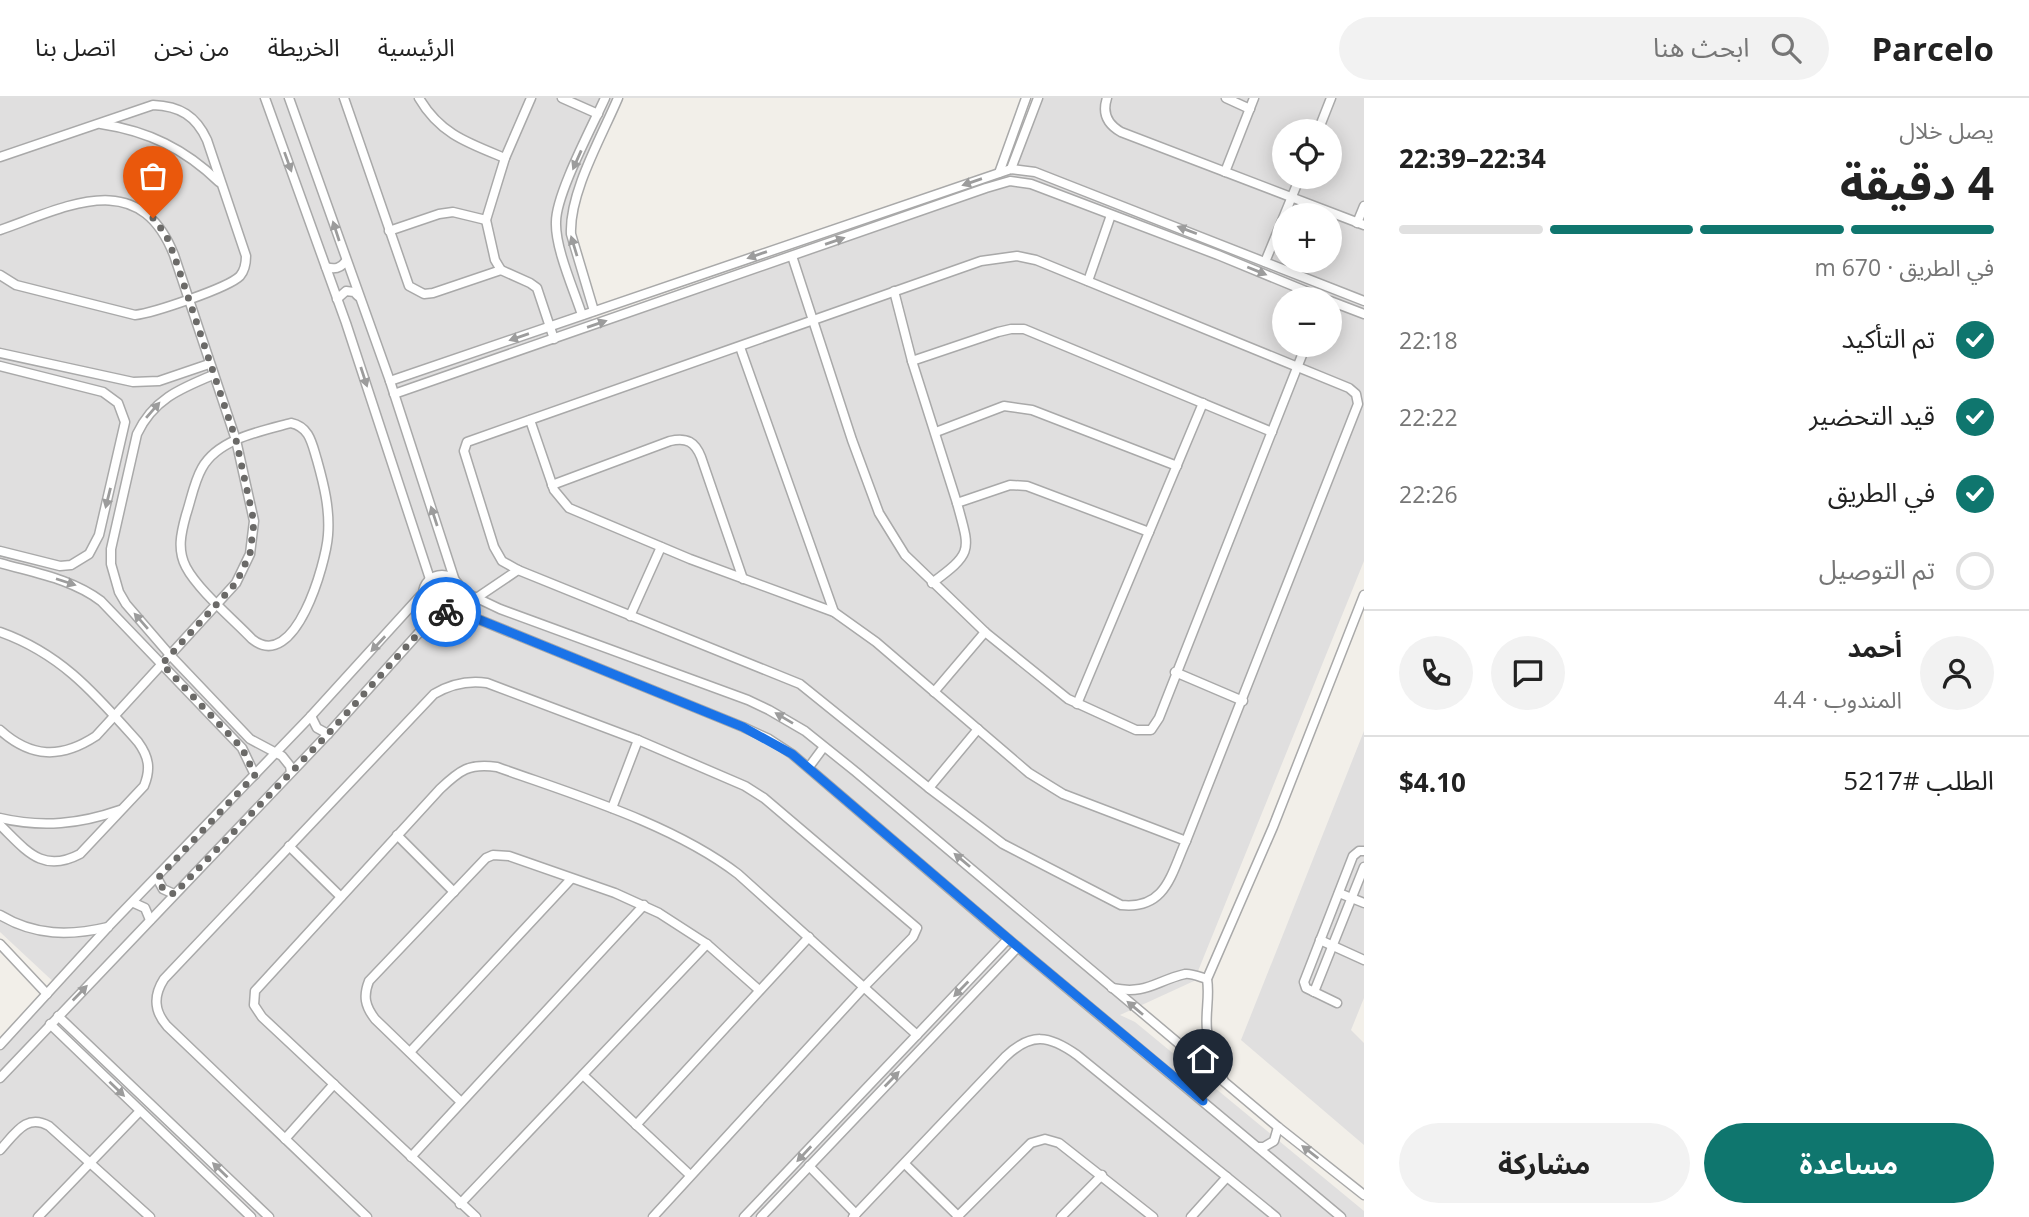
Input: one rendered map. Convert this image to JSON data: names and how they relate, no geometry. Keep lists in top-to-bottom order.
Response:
{
  "page": {
    "header": "Parcelo",
    "search": "ابحث هنا",
    "nav": [
      "الرئيسية",
      "الخريطة",
      "من نحن",
      "اتصل بنا"
    ],
    "heading": ["4 دقيقة", "يصل خلال", "22:34–22:39"],
    "panel": [
      "أحمد",
      "المندوب · 4.4",
      "الطلب #5217",
      "$4.10"
    ],
    "map_buttons": ["+", "−"],
    "bar": "في الطريق · 670 m",
    "list": [
      ["تم التأكيد", "22:18"],
      ["قيد التحضير", "22:22"],
      ["في الطريق", "22:26"],
      "تم التوصيل"
    ],
    "buttons": ["مساعدة", "مشاركة"]
  }
}
